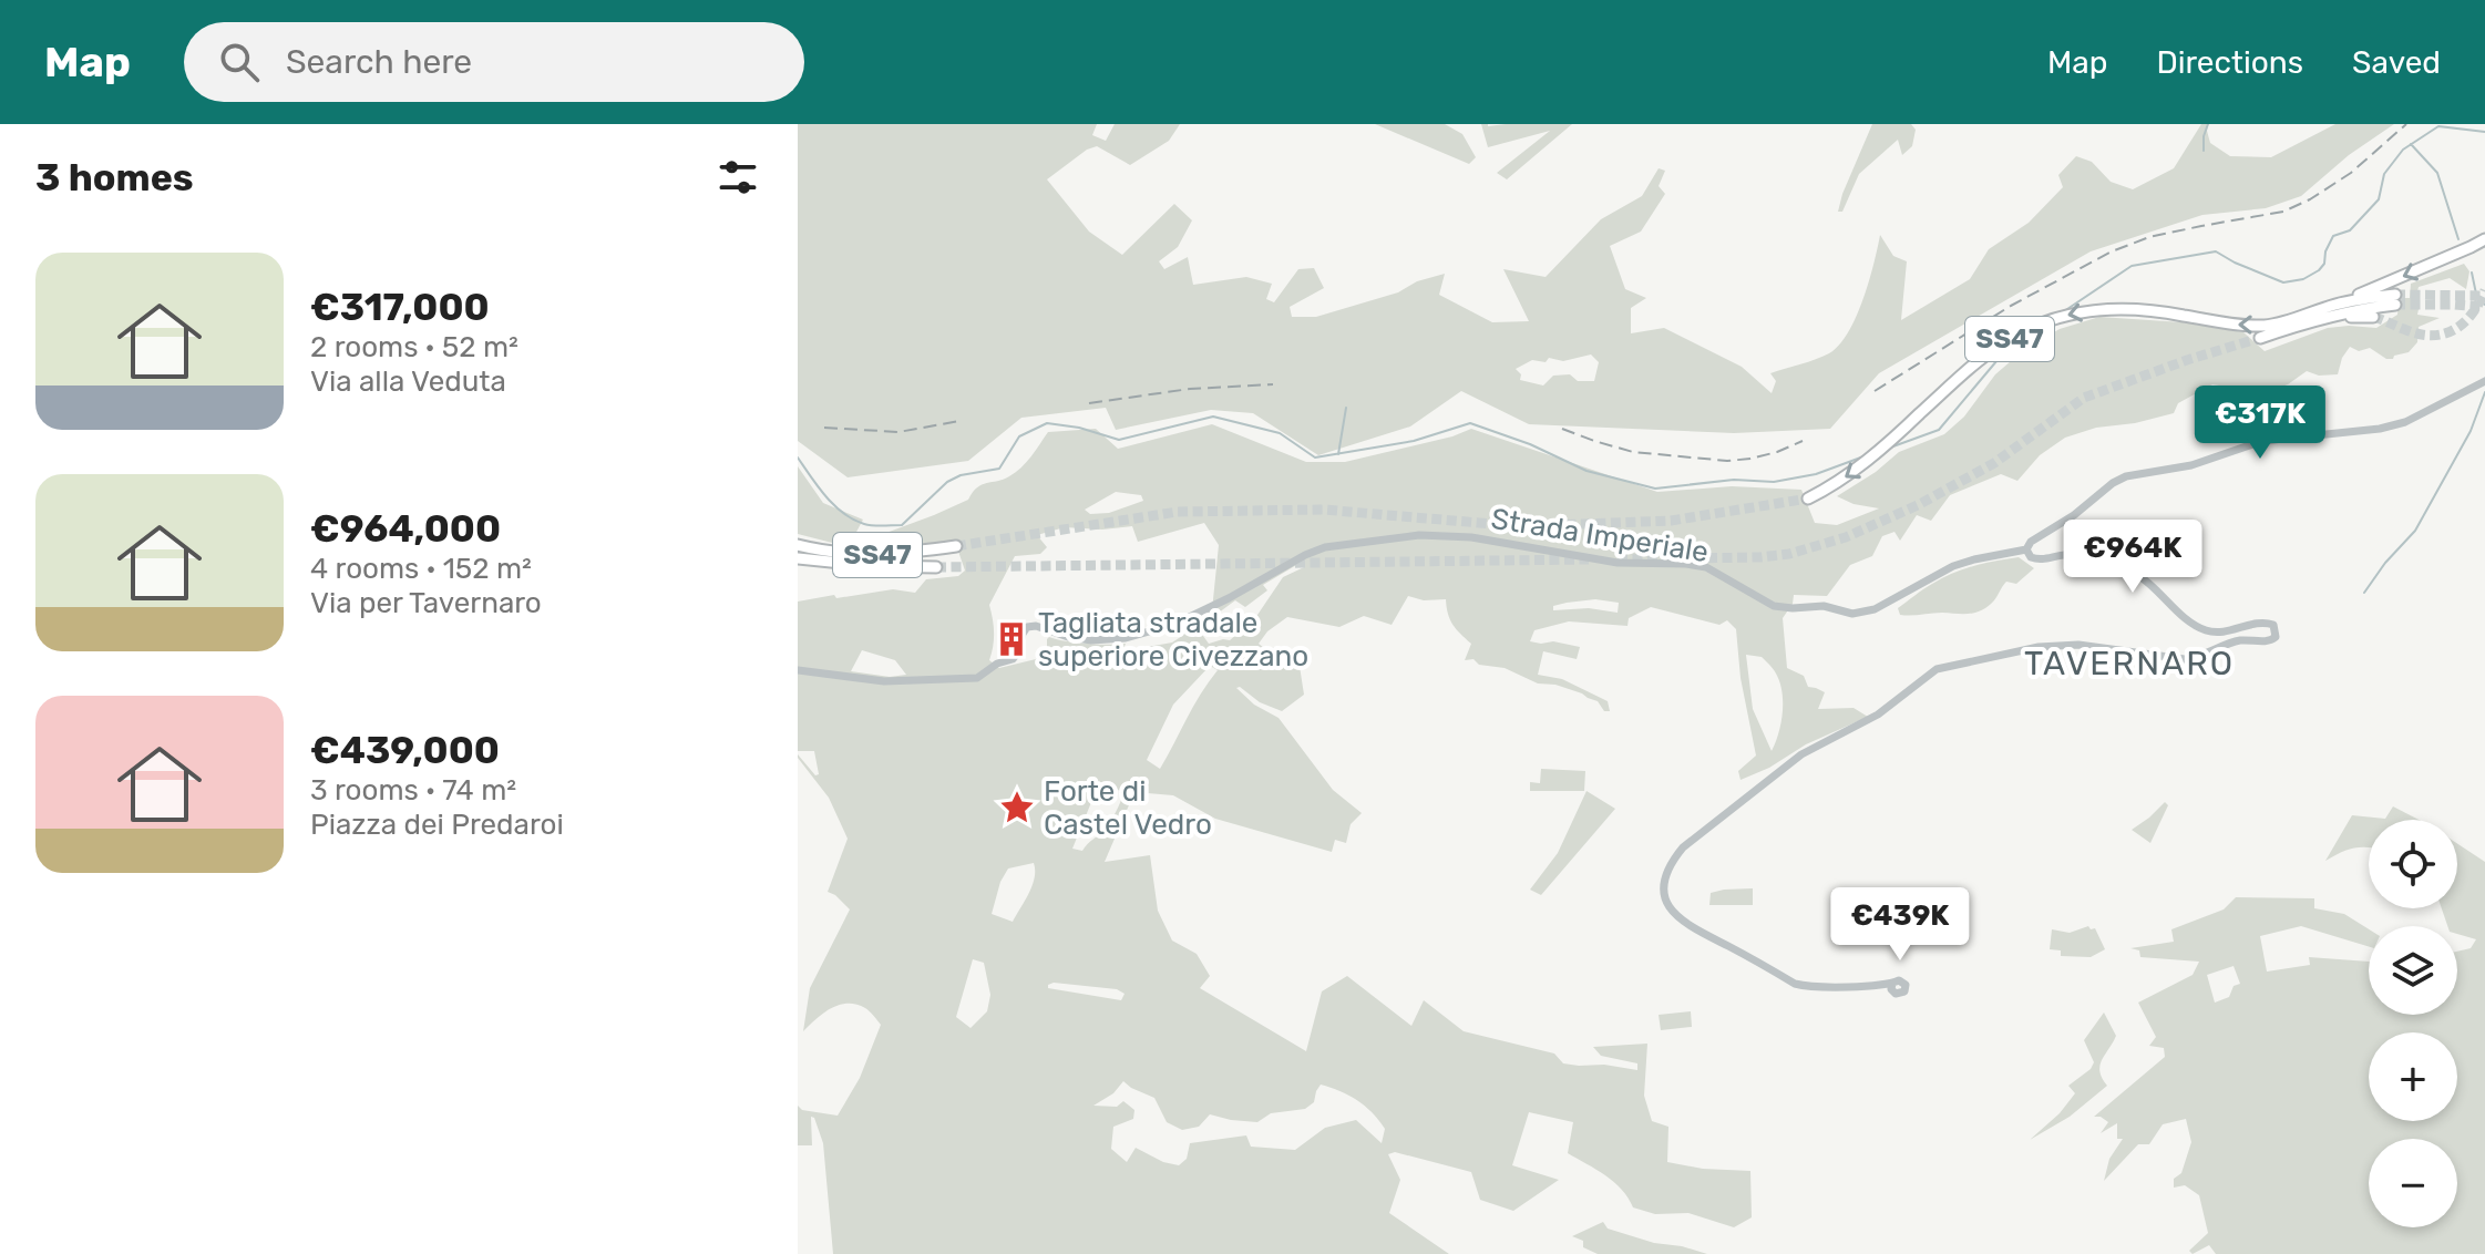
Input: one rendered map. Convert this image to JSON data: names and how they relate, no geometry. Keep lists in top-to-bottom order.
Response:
{
  "streets": {
    "highway": ["SS47"],
    "street": ["Strada Imperiale"]
  },
  "districts": ["TAVERNARO"],
  "places": {
    "building": ["Tagliata stradale superiore Civezzano"],
    "place": ["Forte di Castel Vedro"]
  },
  "page": {
    "header": "Map",
    "search": "Search here",
    "nav": ["Map", "Directions", "Saved"],
    "heading": "3 homes",
    "list": [
      {
        "name": "€317,000",
        "note": "2 rooms · 52 m² · Via alla Veduta"
      },
      {
        "name": "€964,000",
        "note": "4 rooms · 152 m² · Via per Tavernaro"
      },
      {
        "name": "€439,000",
        "note": "3 rooms · 74 m² · Piazza dei Predaroi"
      }
    ],
    "price": ["€317K", "€964K", "€439K"],
    "map_buttons": ["+", "−"]
  }
}
